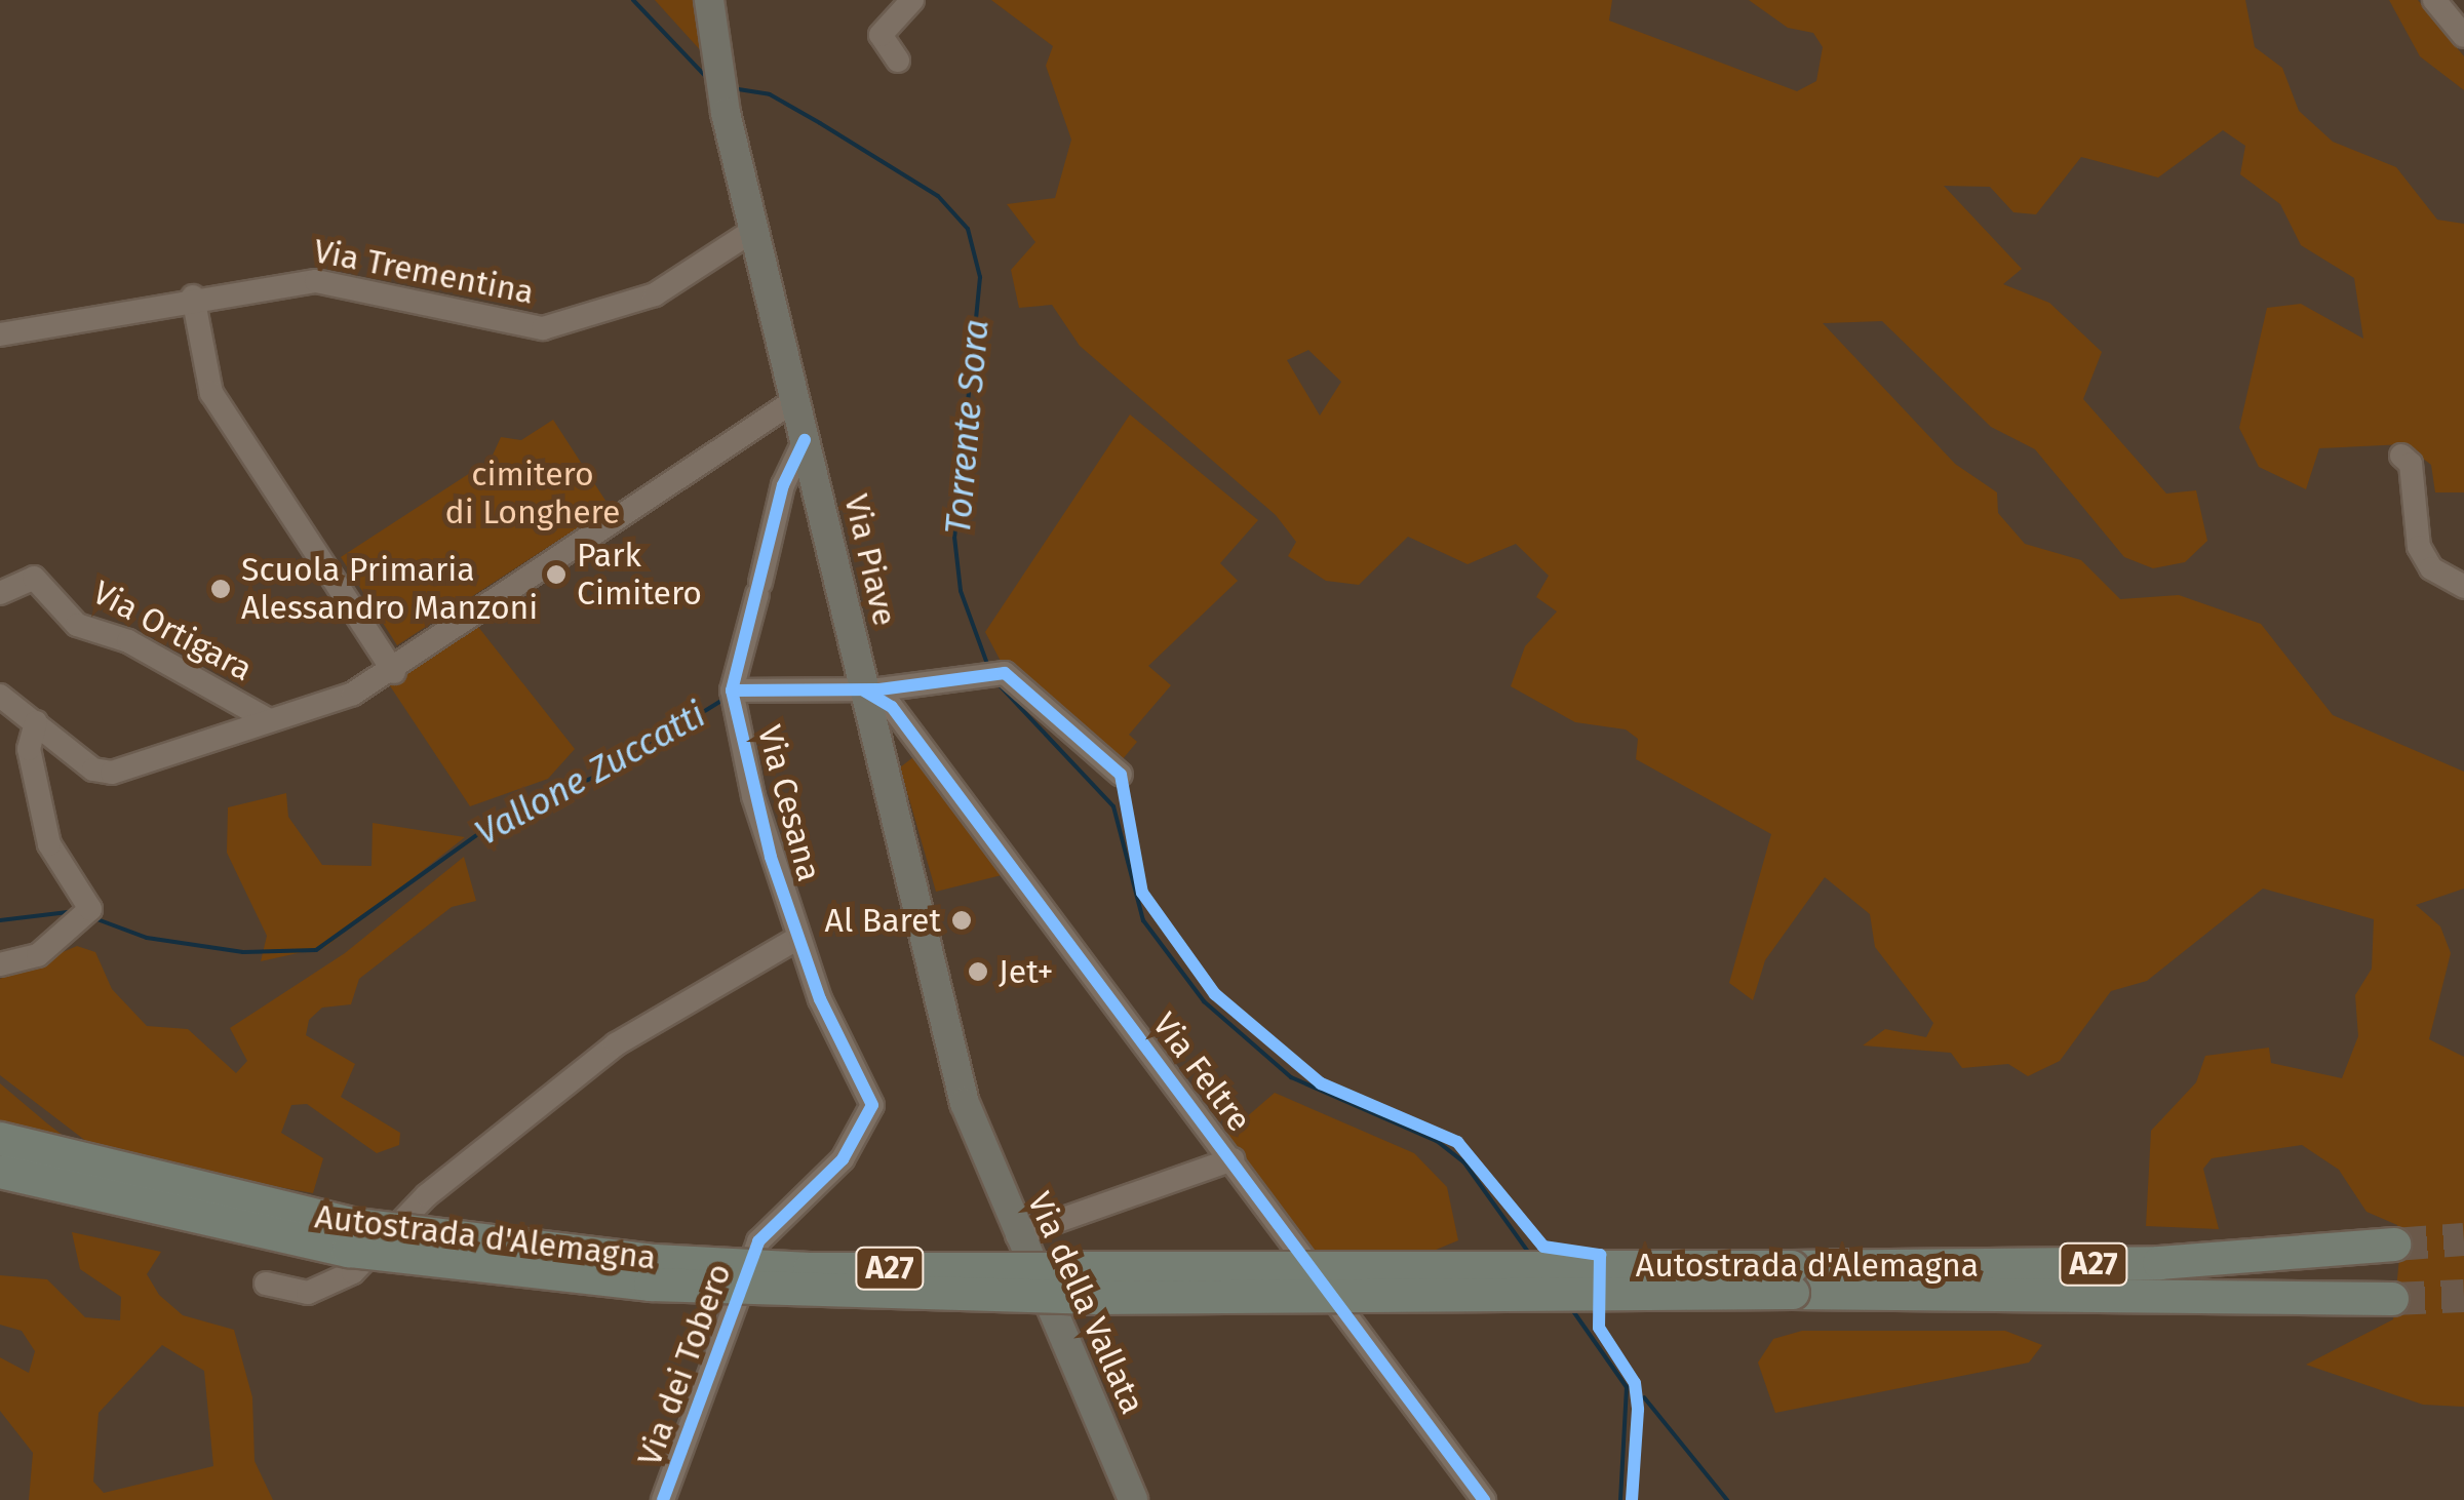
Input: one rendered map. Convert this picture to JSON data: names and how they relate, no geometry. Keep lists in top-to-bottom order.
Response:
{
  "streets": {
    "highway": ["Autostrada d'Alemagna", "A27"],
    "main road": ["Via Piave", "Via della Vallata"],
    "street": [
      "Via Trementina",
      "Via Ortigara",
      "Via Cesana",
      "Via Feltre",
      "Via dei Tobero"
    ]
  },
  "crossings": [
    ["Via Trementina", "Via Piave"],
    ["Via Piave", "Via Cesana"],
    ["Via Piave", "Via Feltre"],
    ["Via Piave", "Via della Vallata"],
    ["Via Cesana", "Via Feltre"],
    ["Via Cesana", "Via dei Tobero"]
  ],
  "water": ["Torrente Sora", "Vallone Zuccatti"],
  "parks": ["cimitero di Longhere"],
  "places": [
    "Park Cimitero",
    "Scuola Primaria Alessandro Manzoni",
    "Al Baret",
    "Jet+"
  ]
}
